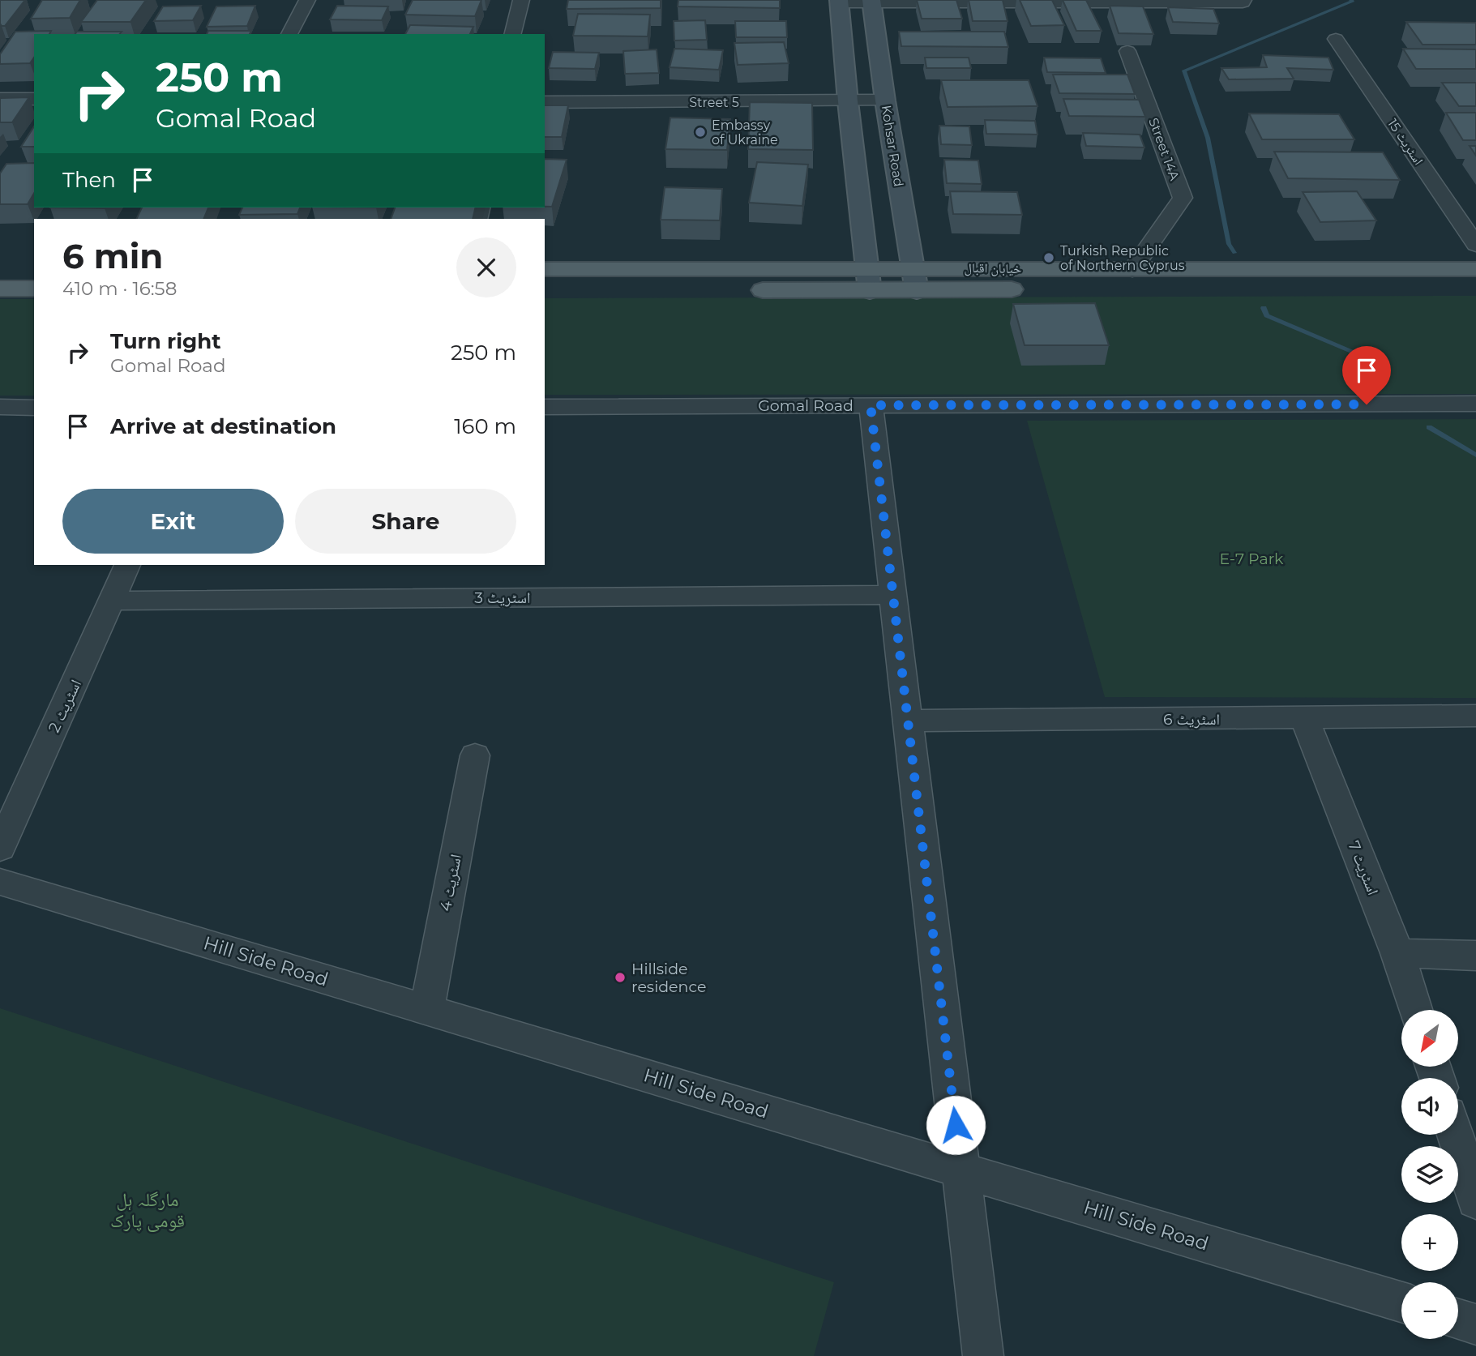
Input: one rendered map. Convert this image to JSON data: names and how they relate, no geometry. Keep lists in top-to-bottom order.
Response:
{
  "streets": {
    "main road": ["خیابان اقبال"],
    "street": [
      "Street 5",
      "اسٹریٹ 15",
      "Kohsar Road",
      "Street 14A",
      "Gomal Road",
      "اسٹریٹ 3",
      "اسٹریٹ 2",
      "اسٹریٹ 6",
      "اسٹریٹ 7",
      "اسٹریٹ 4",
      "Hill Side Road"
    ]
  },
  "crossings": [
    ["Street 5", "Kohsar Road"],
    ["Kohsar Road", "خیابان اقبال"],
    ["Street 14A", "خیابان اقبال"],
    ["اسٹریٹ 3", "اسٹریٹ 2"],
    ["اسٹریٹ 6", "اسٹریٹ 7"],
    ["اسٹریٹ 4", "Hill Side Road"]
  ],
  "parks": ["E-7 Park", "مارگلہ ہل قومی پارک"],
  "places": ["Embassy of Ukraine", "Turkish Republic of Northern Cyprus", "Hillside residence"],
  "north": "bottom left",
  "page": {
    "turn": ["250 m", "Gomal Road"],
    "then": "Then",
    "heading": ["6 min", "410 m · 16:58"],
    "list": [
      {
        "name": "Turn right",
        "note": "Gomal Road",
        "value": "250 m"
      },
      {
        "name": "Arrive at destination",
        "value": "160 m"
      }
    ],
    "buttons": ["Exit", "Share"],
    "map_buttons": ["+", "−"]
  }
}
